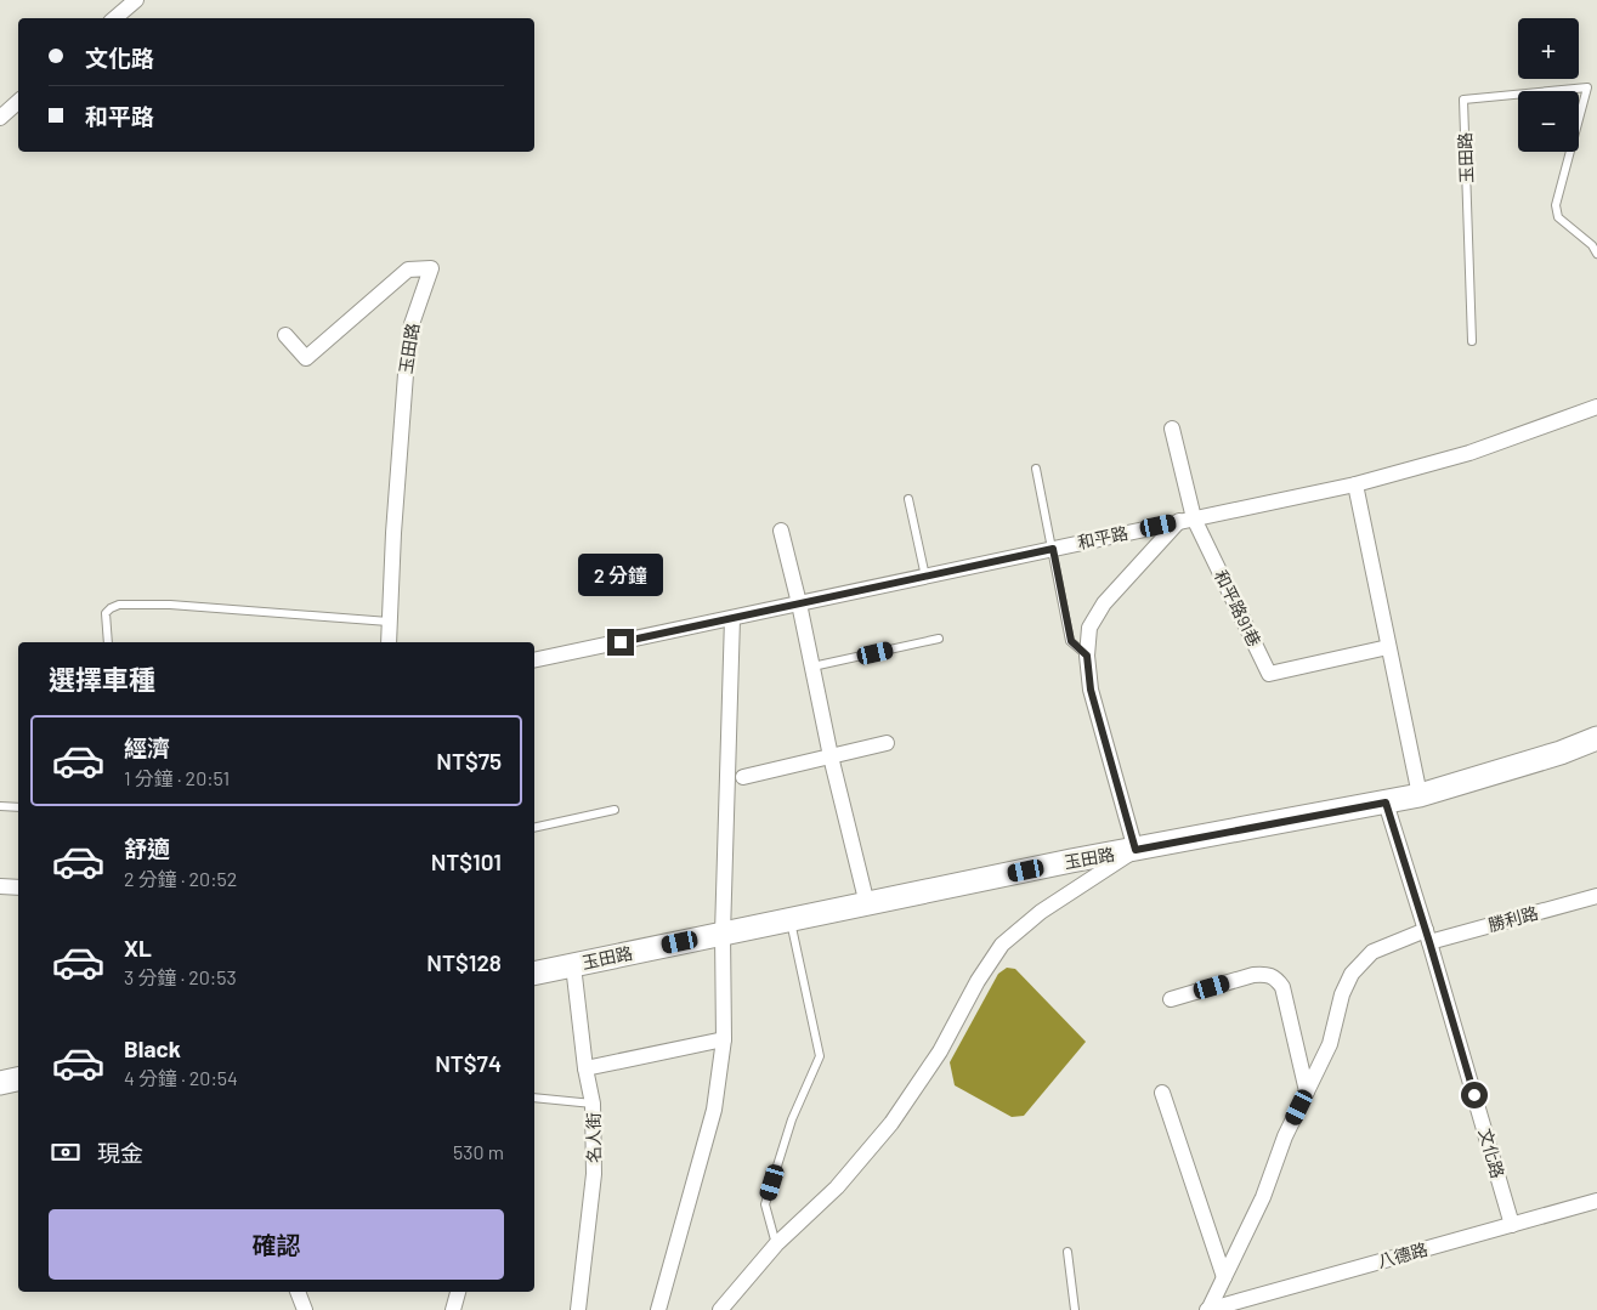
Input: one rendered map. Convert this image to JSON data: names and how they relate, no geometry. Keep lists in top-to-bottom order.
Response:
{
  "streets": {
    "street": [
      "玉田路",
      "和平路",
      "和平路91巷",
      "勝利路",
      "名人街",
      "文化路",
      "八德路"
    ]
  },
  "crossings": [
    ["玉田路", "名人街"],
    ["玉田路", "文化路"],
    ["和平路", "和平路91巷"],
    ["勝利路", "文化路"],
    ["勝利路", "八德路"],
    ["文化路", "八德路"]
  ],
  "page": {
    "map_buttons": ["+", "−"],
    "banner": ["文化路", "和平路"],
    "bubble": "2 分鐘",
    "heading": "選擇車種",
    "list": [
      {
        "name": "經濟",
        "note": "1 分鐘 · 20:51",
        "value": "NT$75"
      },
      {
        "name": "舒適",
        "note": "2 分鐘 · 20:52",
        "value": "NT$101"
      },
      {
        "name": "XL",
        "note": "3 分鐘 · 20:53",
        "value": "NT$128"
      },
      {
        "name": "Black",
        "note": "4 分鐘 · 20:54",
        "value": "NT$74"
      }
    ],
    "pay": ["現金", "530 m"],
    "buttons": "確認"
  }
}
